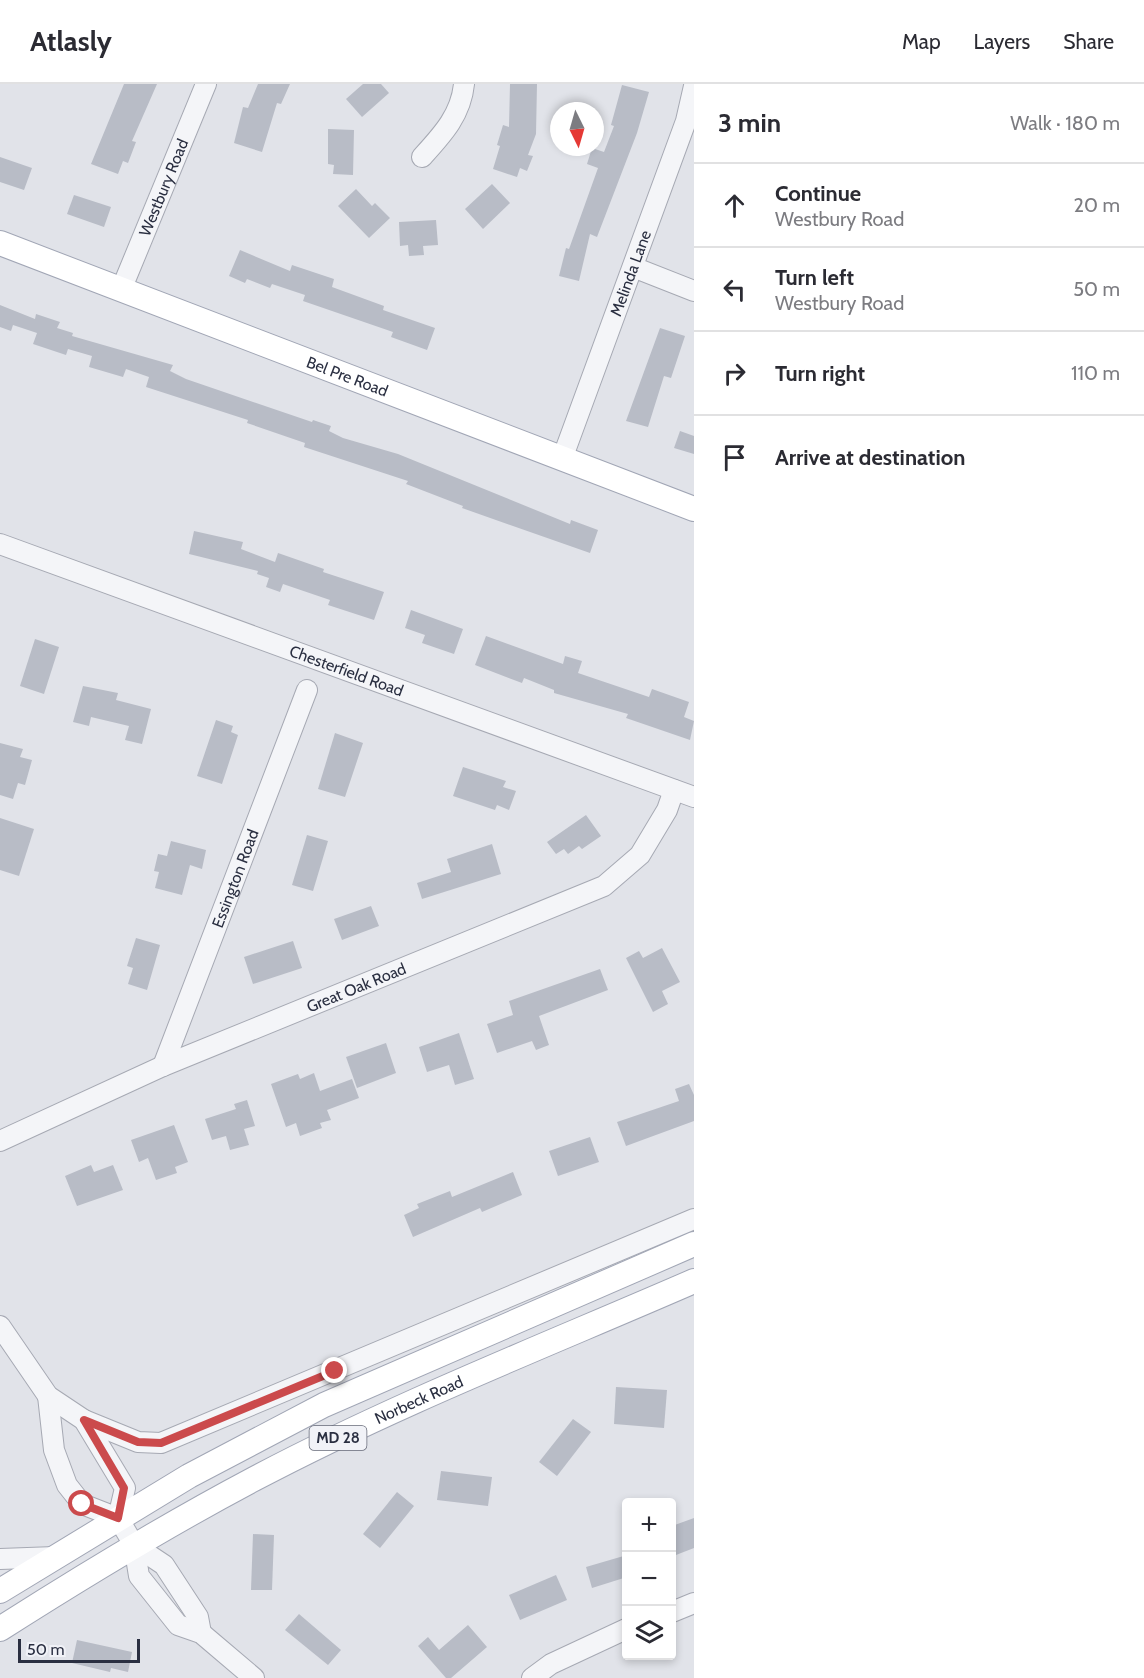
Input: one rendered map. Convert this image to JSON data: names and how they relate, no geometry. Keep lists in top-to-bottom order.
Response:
{
  "streets": {
    "main road": ["Bel Pre Road", "Norbeck Road", "MD 28"],
    "street": [
      "Westbury Road",
      "Melinda Lane",
      "Chesterfield Road",
      "Essington Road",
      "Great Oak Road"
    ]
  },
  "crossings": [
    ["Westbury Road", "Bel Pre Road"],
    ["Melinda Lane", "Bel Pre Road"],
    ["Chesterfield Road", "Great Oak Road"],
    ["Essington Road", "Great Oak Road"]
  ],
  "scale_bar": "50 m",
  "north": "bottom",
  "page": {
    "header": "Atlasly",
    "nav": ["Map", "Layers", "Share"],
    "heading": ["3 min", "Walk · 180 m"],
    "list": [
      ["Continue", "Westbury Road", "20 m"],
      ["Turn left", "Westbury Road", "50 m"],
      ["Turn right", "110 m"],
      "Arrive at destination"
    ],
    "map_buttons": ["+", "−"],
    "scale": "50 m"
  }
}
